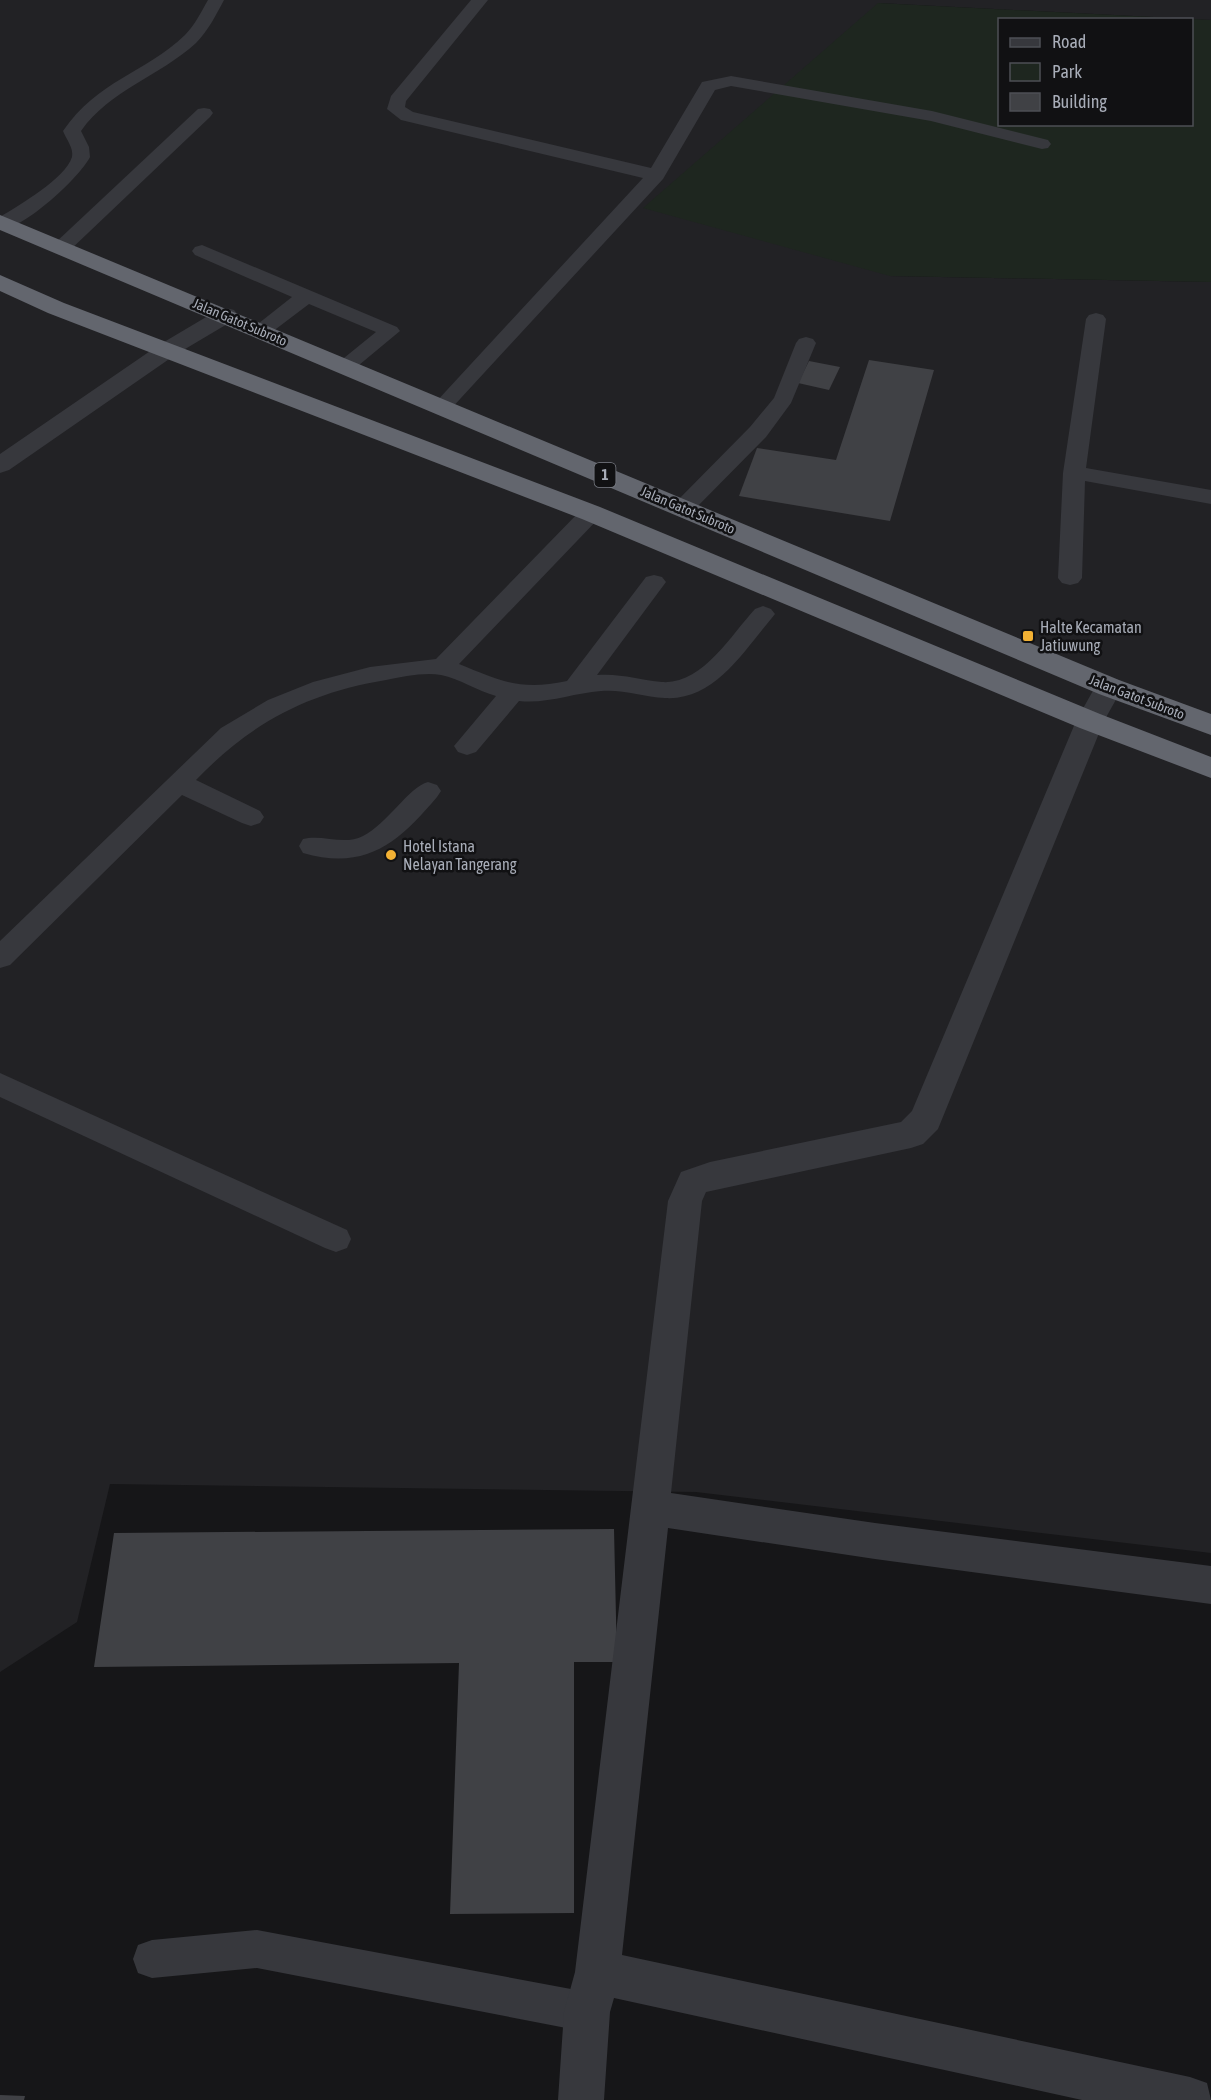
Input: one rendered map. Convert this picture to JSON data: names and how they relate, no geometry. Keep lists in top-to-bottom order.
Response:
{
  "streets": {
    "highway": ["Jalan Gatot Subroto", "1"]
  },
  "places": {
    "transit": ["Halte Kecamatan Jatiuwung"],
    "other": ["Hotel Istana Nelayan Tangerang"]
  },
  "legend": ["Road", "Park", "Building"]
}
